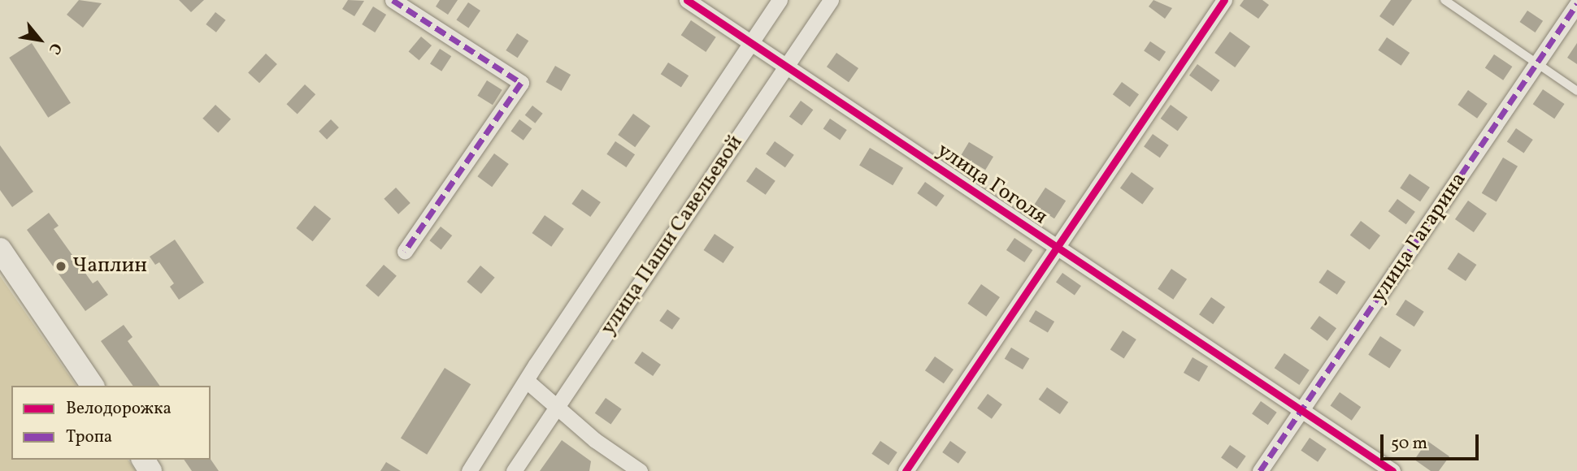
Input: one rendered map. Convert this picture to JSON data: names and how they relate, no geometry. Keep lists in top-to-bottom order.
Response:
{
  "streets": {
    "street": ["улица Гоголя", "улица Паши Савельевой", "улица Гагарина"]
  },
  "crossings": [
    ["улица Гоголя", "улица Паши Савельевой"],
    ["улица Гоголя", "улица Гагарина"]
  ],
  "places": ["Чаплин"],
  "legend": ["Велодорожка", "Тропа"],
  "scale_bar": "50 m",
  "north": "bottom right"
}
